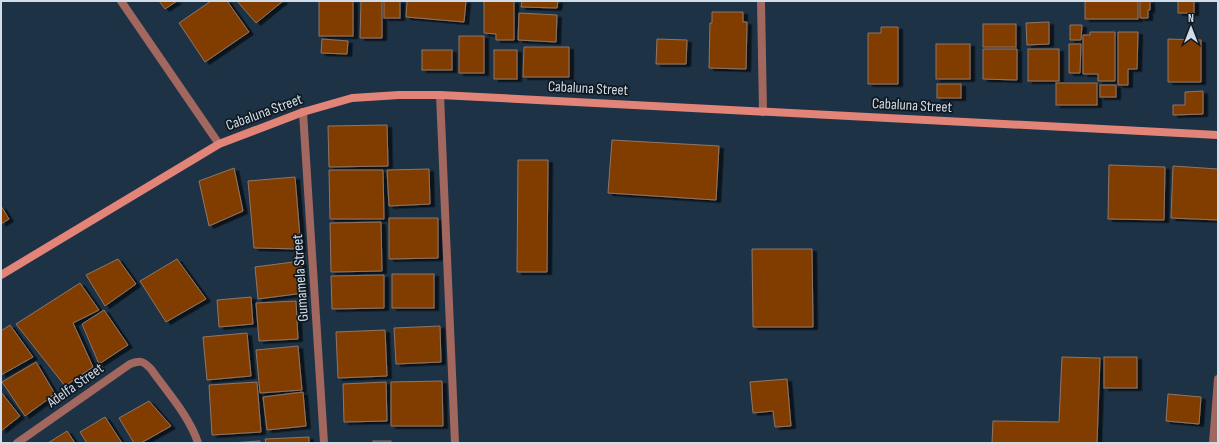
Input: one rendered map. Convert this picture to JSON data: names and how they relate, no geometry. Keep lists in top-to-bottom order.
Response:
{
  "streets": {
    "main road": ["Cabaluna Street"],
    "street": ["Gumamela Street", "Adelfa Street"]
  },
  "crossings": [
    ["Cabaluna Street", "Gumamela Street"]
  ],
  "north": "top"
}
